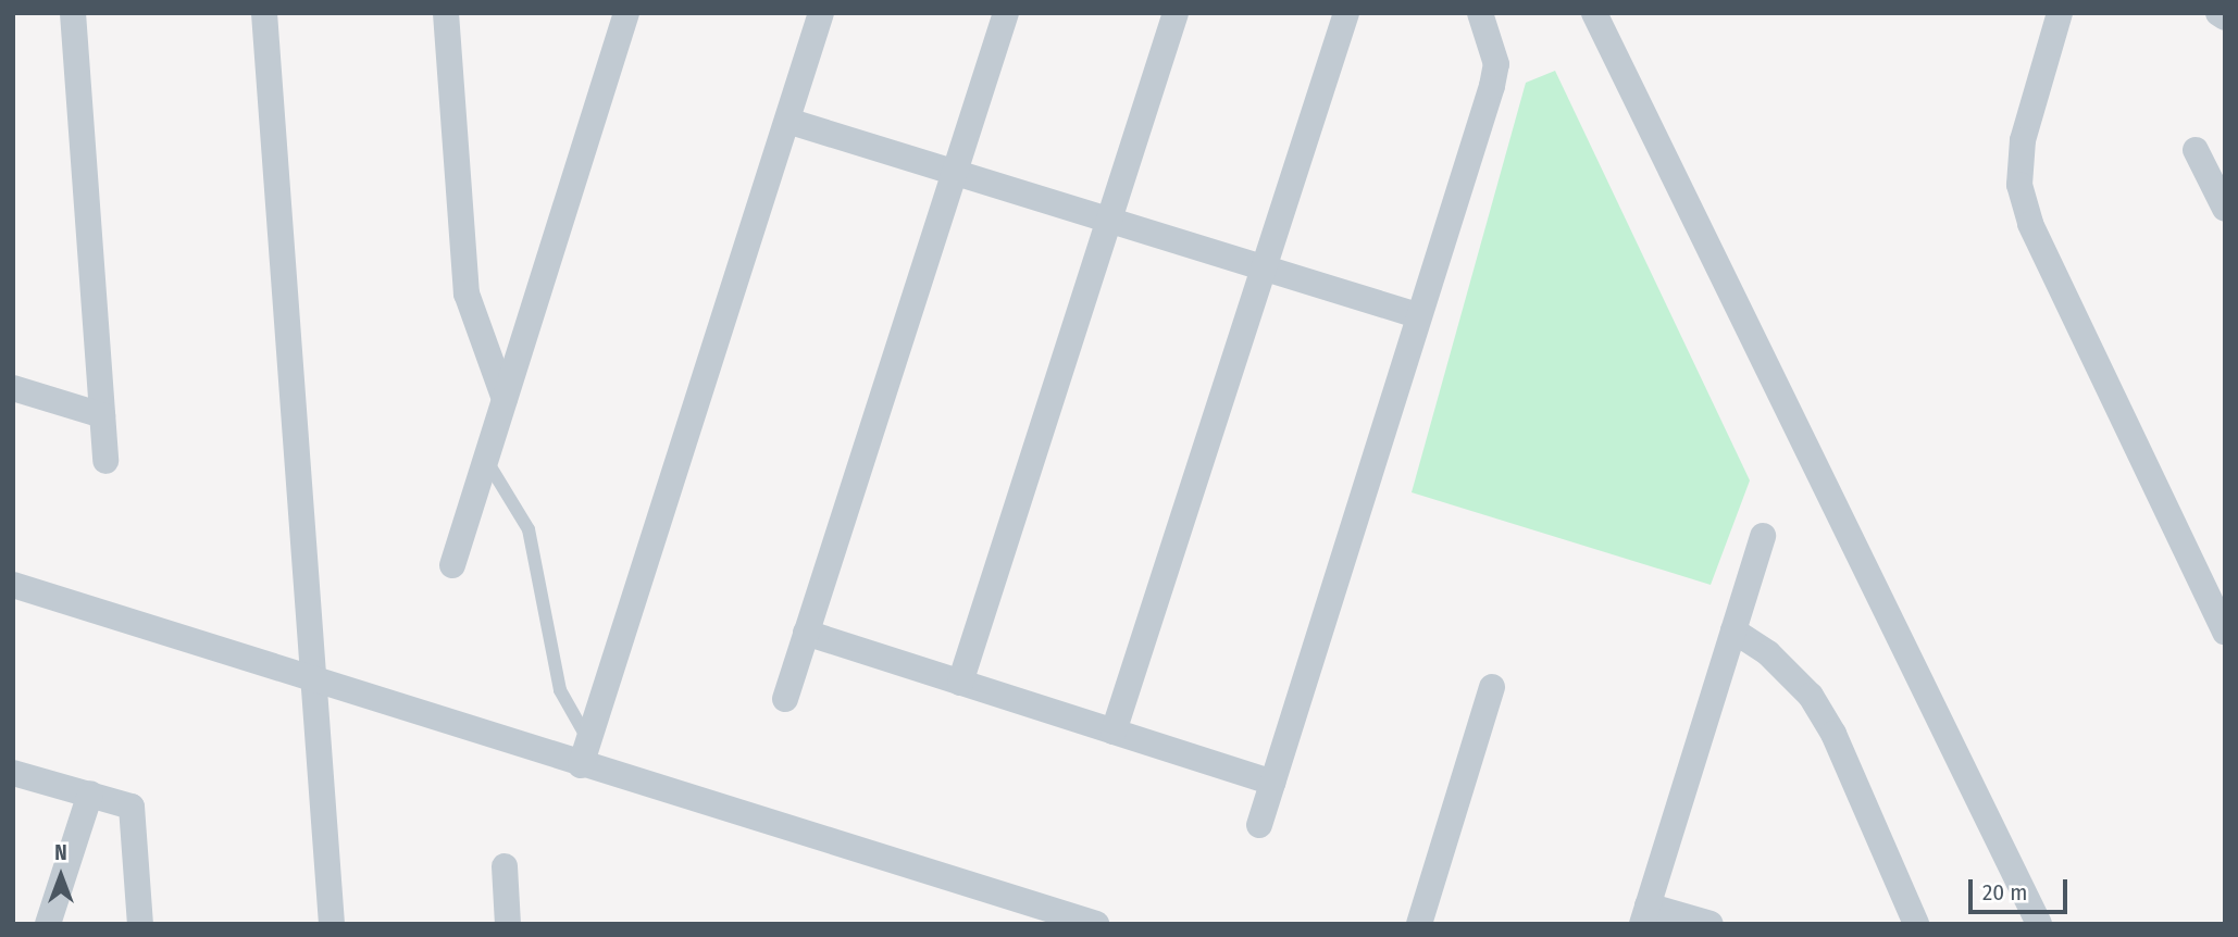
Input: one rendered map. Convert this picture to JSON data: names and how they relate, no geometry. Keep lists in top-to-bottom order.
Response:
{
  "scale_bar": "20 m",
  "north": "top"
}
